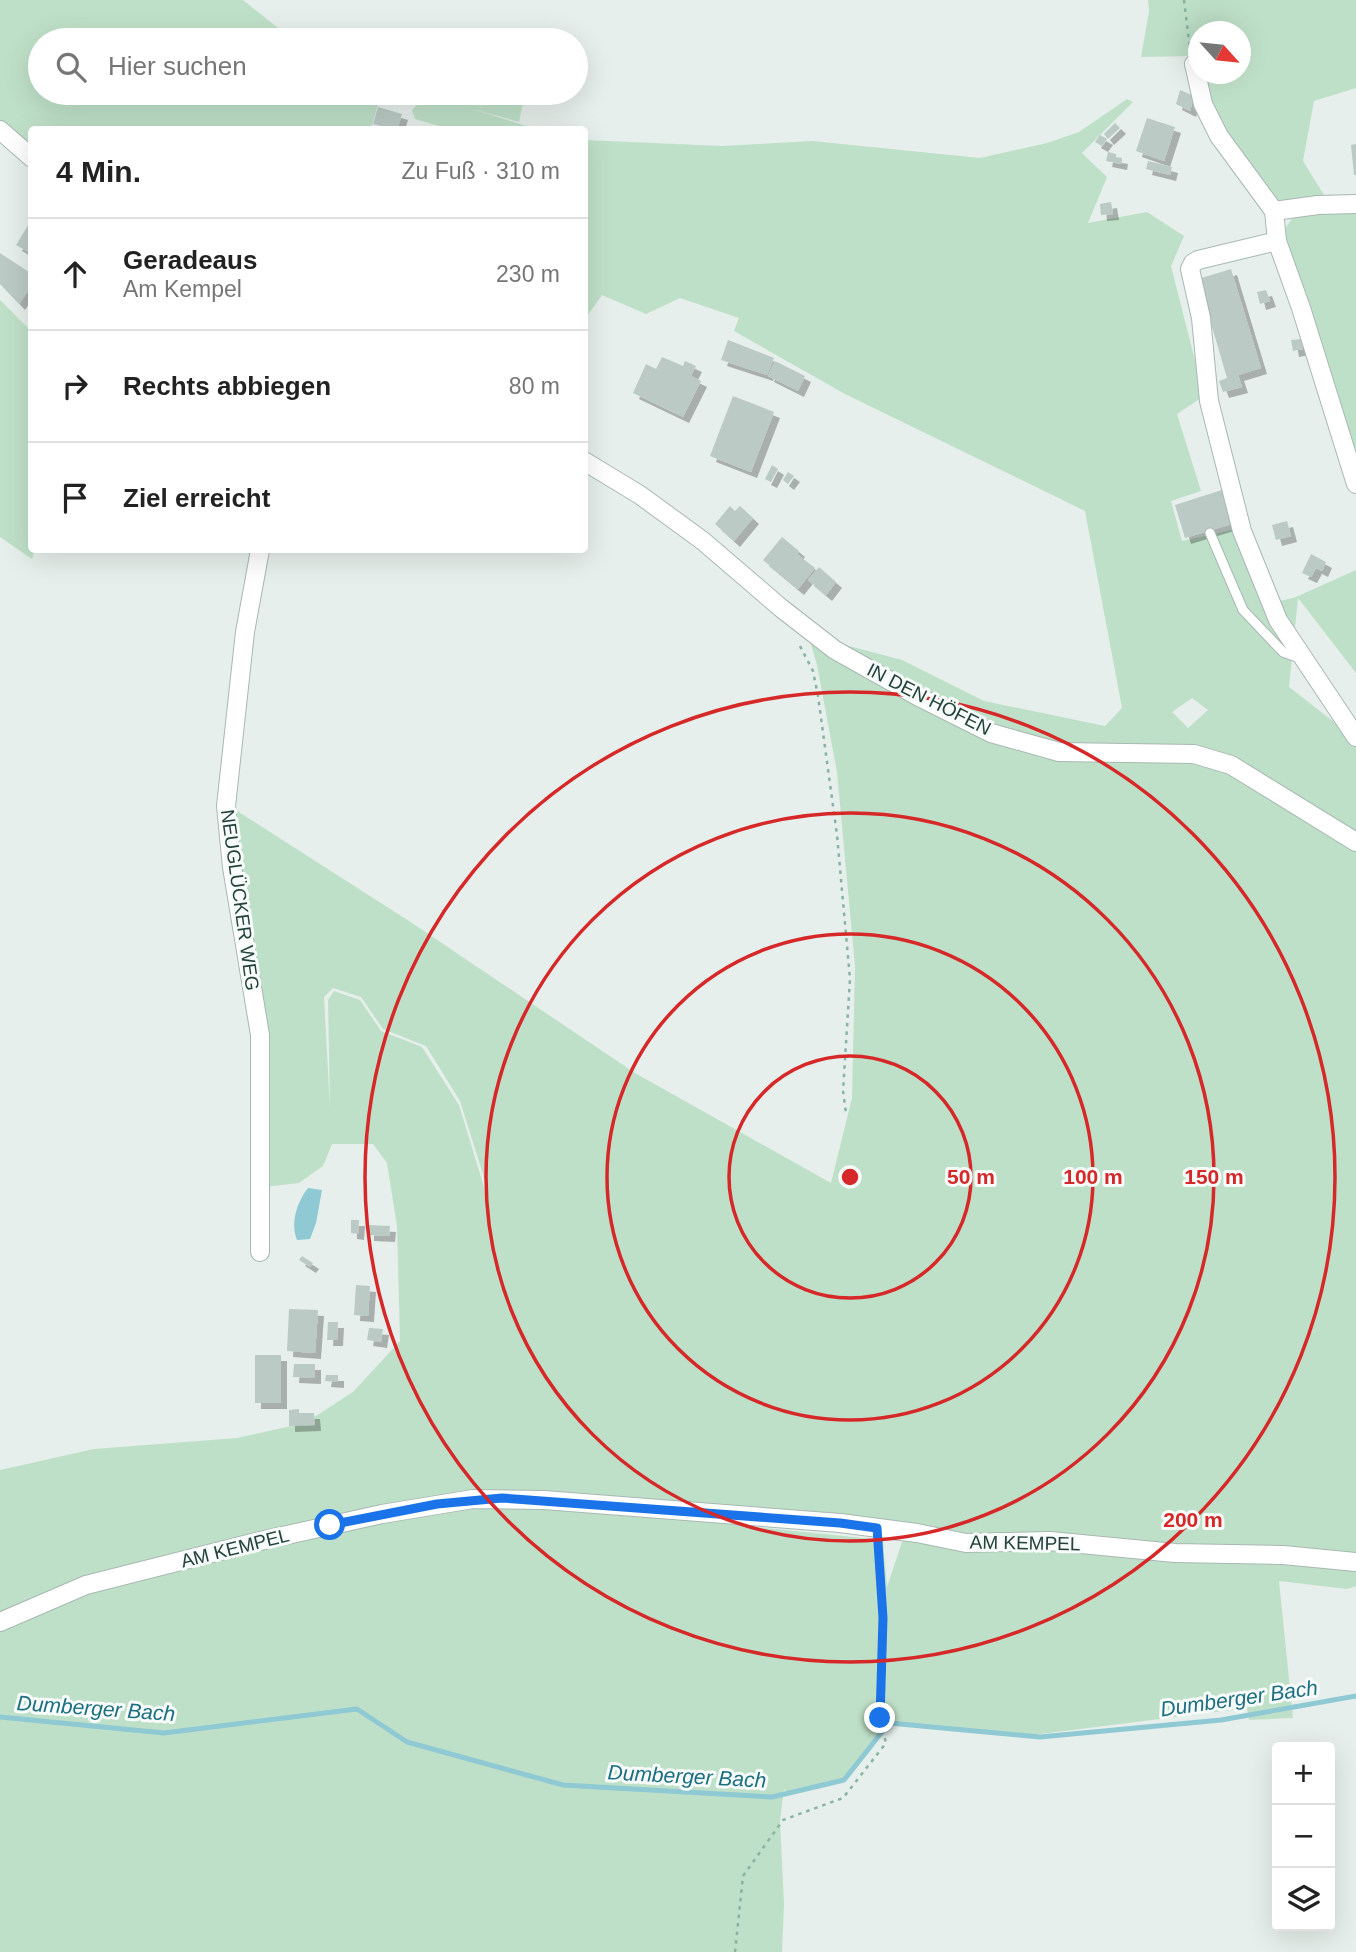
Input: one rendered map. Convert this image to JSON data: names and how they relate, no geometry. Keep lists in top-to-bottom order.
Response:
{
  "streets": {
    "street": ["IN DEN HÖFEN", "NEUGLÜCKER WEG", "AM KEMPEL"]
  },
  "water": ["Dumberger Bach"],
  "north": "bottom right",
  "page": {
    "search": "Hier suchen",
    "heading": ["4 Min.", "Zu Fuß · 310 m"],
    "list": [
      ["Geradeaus", "Am Kempel", "230 m"],
      ["Rechts abbiegen", "80 m"],
      "Ziel erreicht"
    ],
    "map_buttons": ["+", "−"]
  },
  "rings": [
    "50 m",
    "100 m",
    "150 m",
    "200 m"
  ]
}
